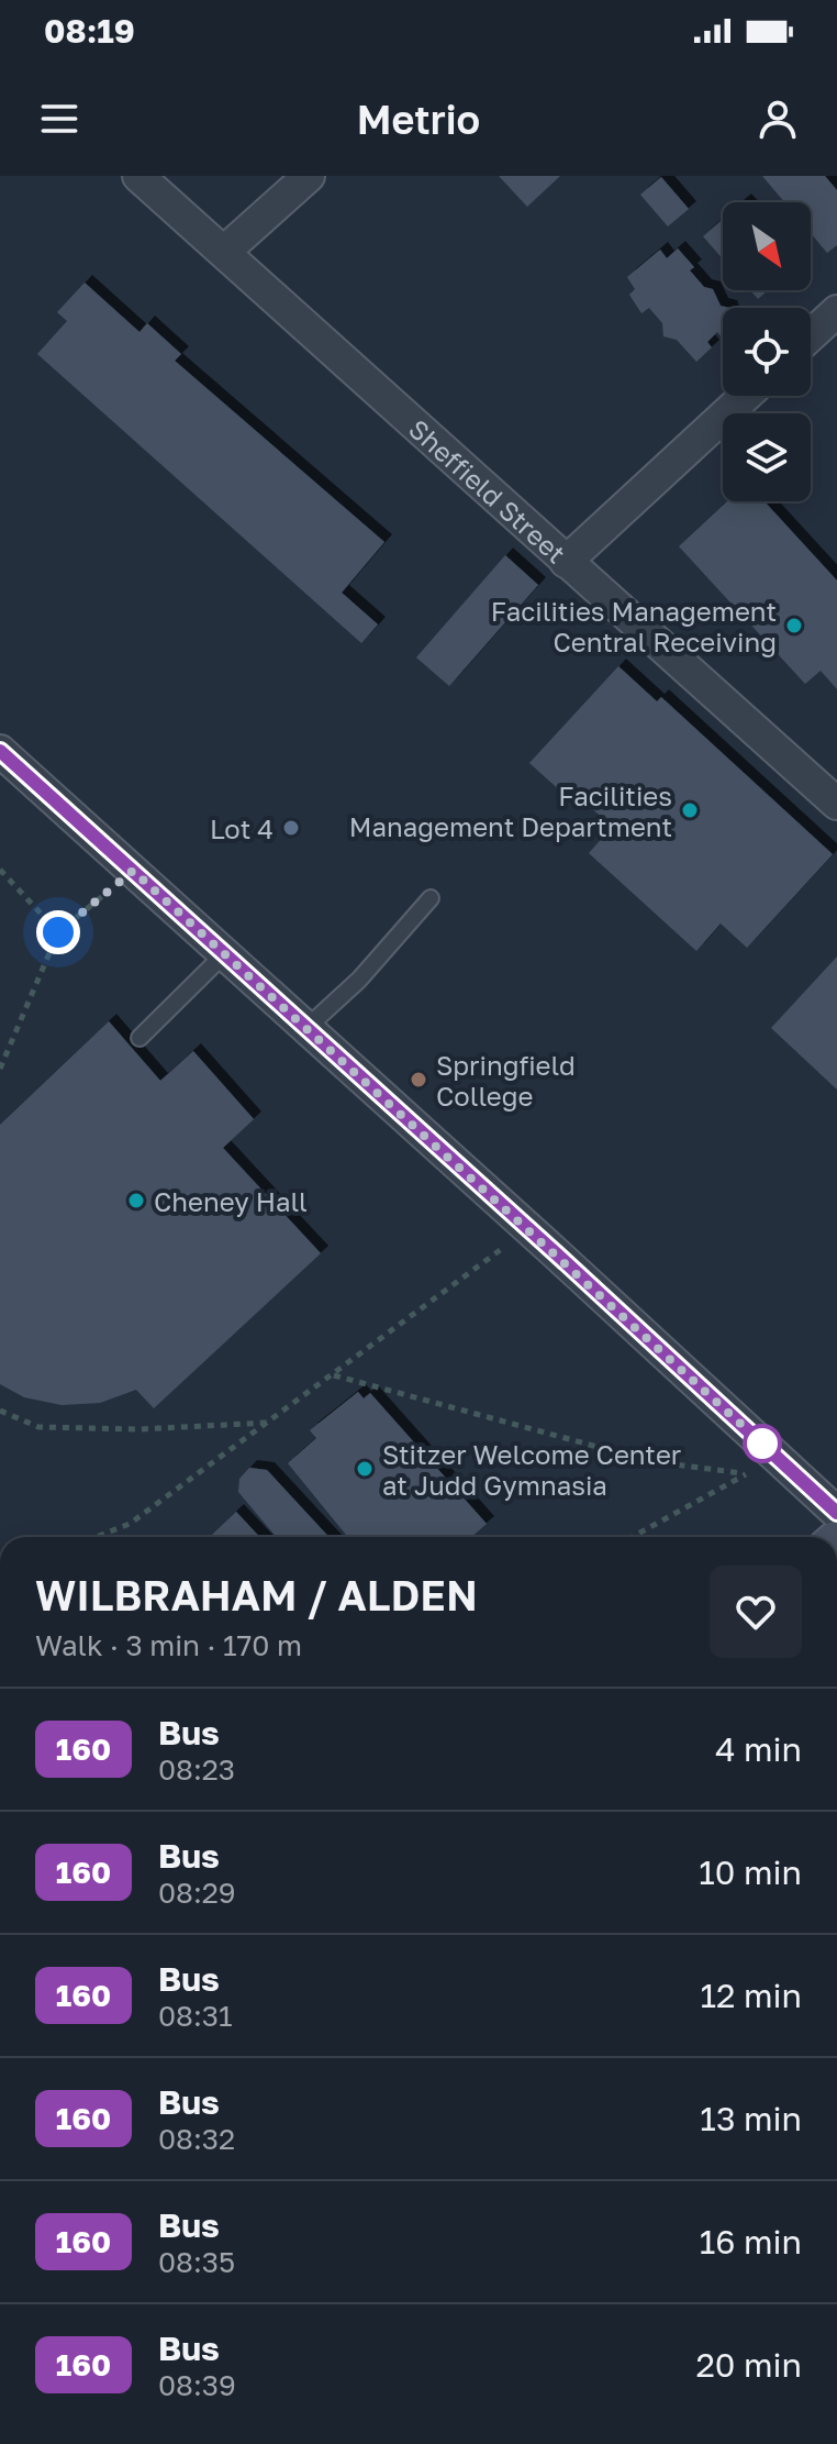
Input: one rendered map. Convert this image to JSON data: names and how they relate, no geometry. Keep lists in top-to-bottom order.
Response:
{
  "streets": {
    "street": ["Sheffield Street"]
  },
  "places": [
    "Facilities Management Central Receiving",
    "Facilities Management Department",
    "Lot 4",
    "Springfield College",
    "Cheney Hall",
    "Stitzer Welcome Center at Judd Gymnasia"
  ],
  "lines": ["bus line 160"],
  "north": "bottom right",
  "page": {
    "status": "08:19",
    "header": "Metrio",
    "heading": ["WILBRAHAM / ALDEN", "Walk · 3 min · 170 m"],
    "list": [
      {
        "mark": "160",
        "name": "Bus",
        "note": "08:23",
        "value": "4 min"
      },
      {
        "mark": "160",
        "name": "Bus",
        "note": "08:29",
        "value": "10 min"
      },
      {
        "mark": "160",
        "name": "Bus",
        "note": "08:31",
        "value": "12 min"
      },
      {
        "mark": "160",
        "name": "Bus",
        "note": "08:32",
        "value": "13 min"
      },
      {
        "mark": "160",
        "name": "Bus",
        "note": "08:35",
        "value": "16 min"
      },
      {
        "mark": "160",
        "name": "Bus",
        "note": "08:39",
        "value": "20 min"
      }
    ]
  }
}
